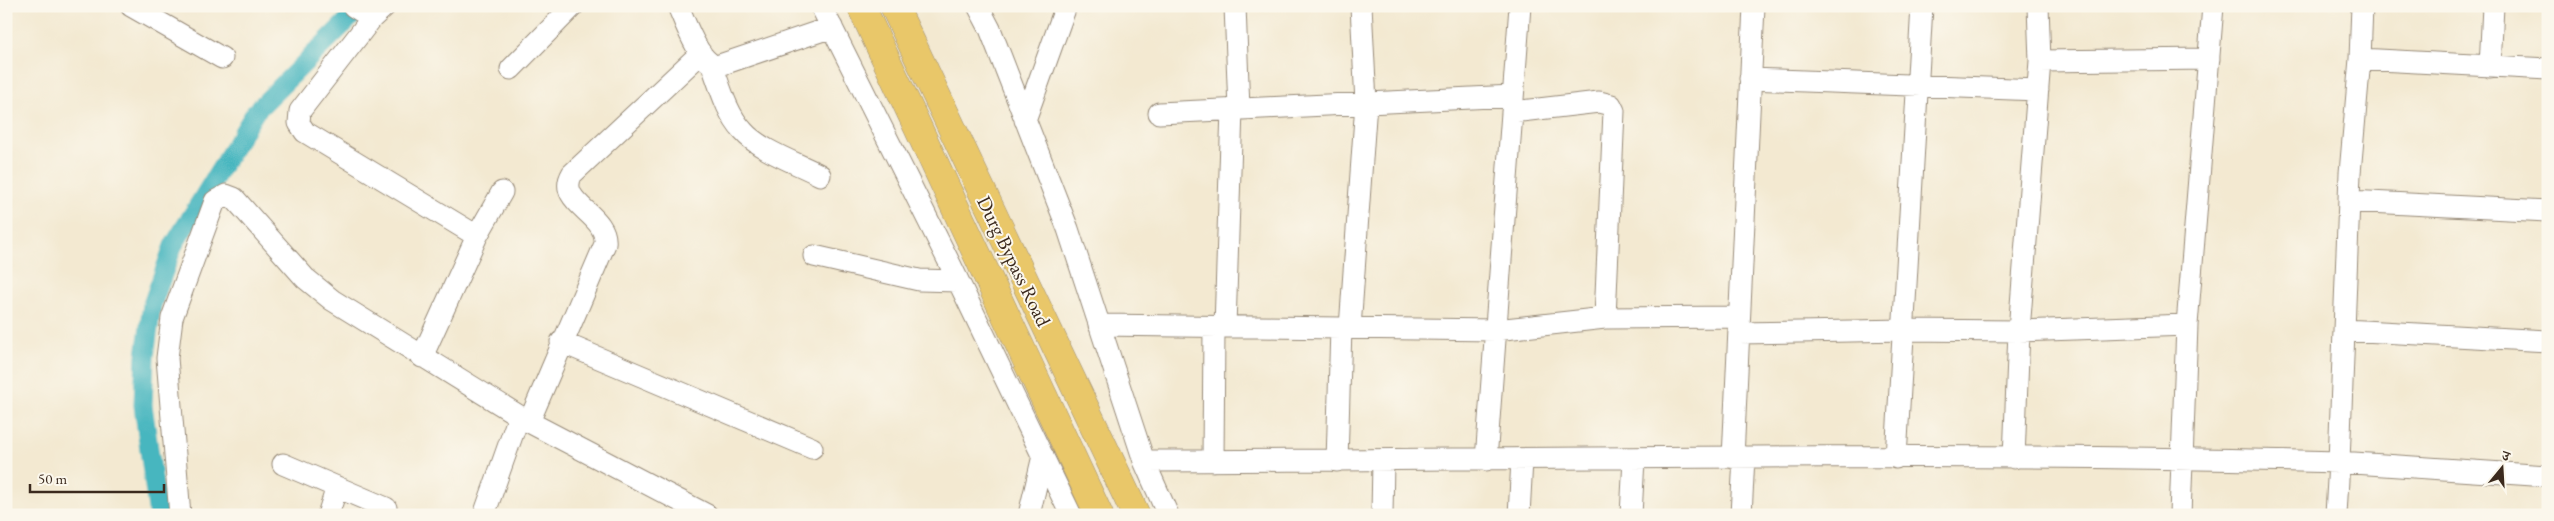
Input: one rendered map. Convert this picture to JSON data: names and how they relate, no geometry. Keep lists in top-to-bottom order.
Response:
{
  "streets": {
    "highway": ["Durg Bypass Road"]
  },
  "scale_bar": "50 m",
  "north": "top"
}
